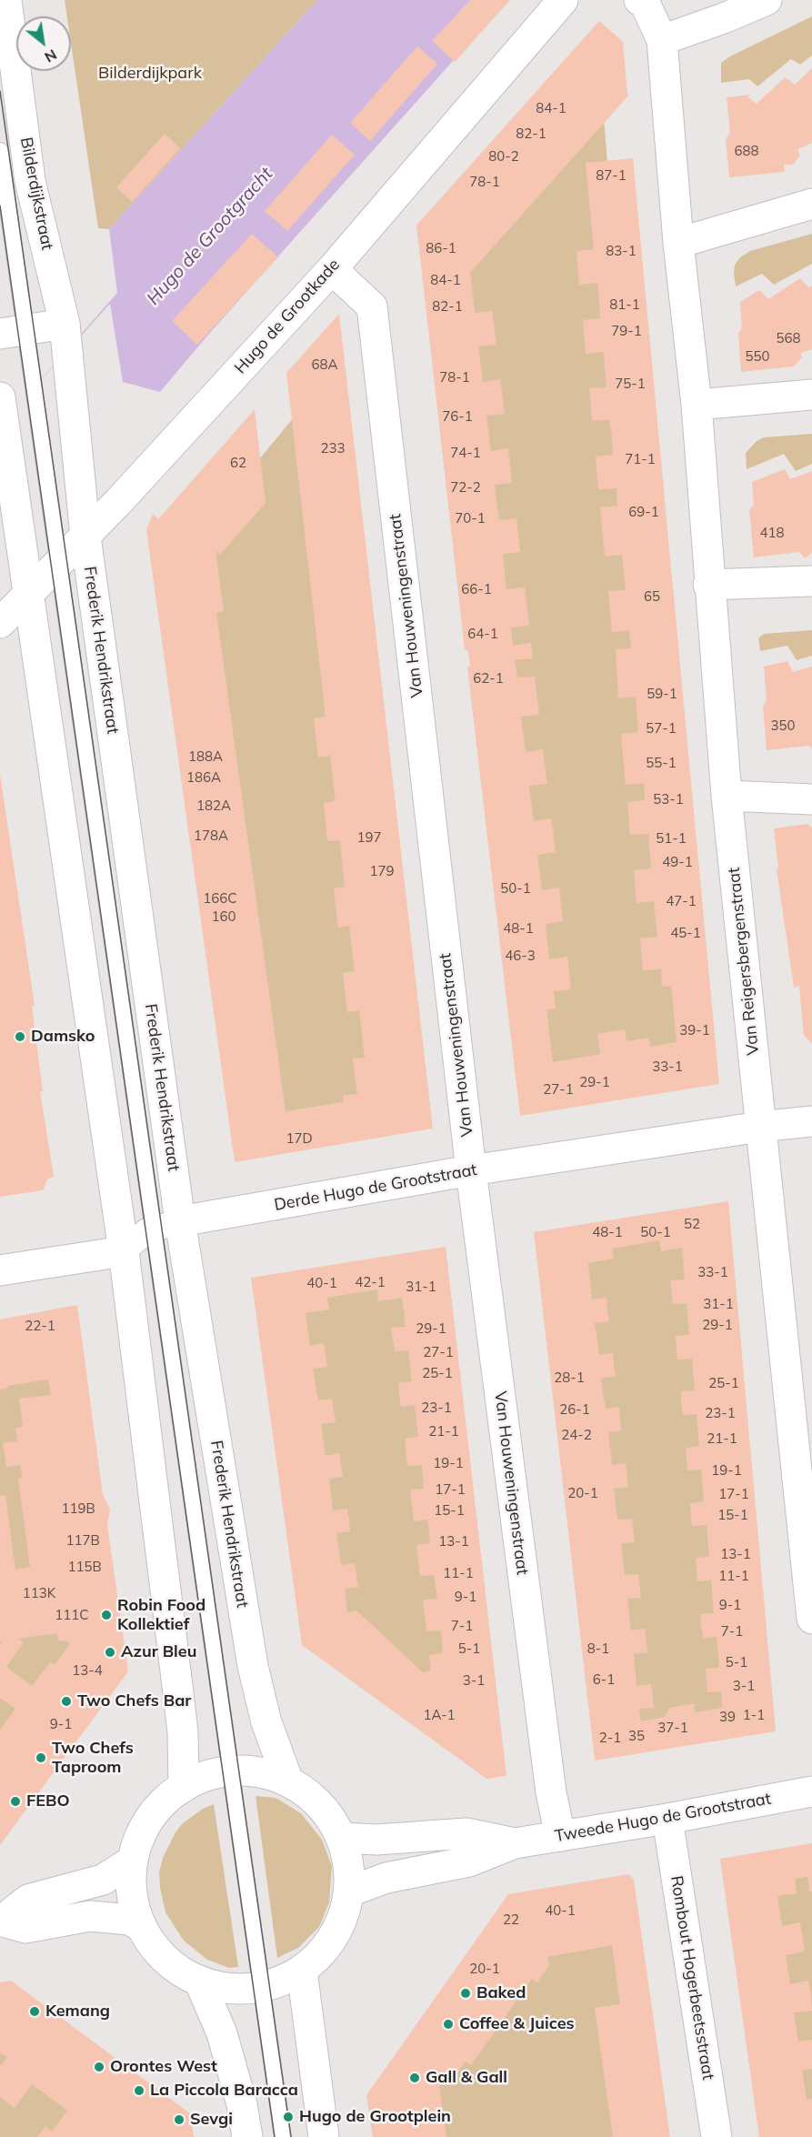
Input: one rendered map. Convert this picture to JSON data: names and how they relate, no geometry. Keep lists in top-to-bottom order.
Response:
{
  "streets": {
    "street": [
      "Bilderdijkstraat",
      "Hugo de Grootkade",
      "Van Houweningenstraat",
      "Frederik Hendrikstraat",
      "Van Reigersbergenstraat",
      "Derde Hugo de Grootstraat",
      "Tweede Hugo de Grootstraat",
      "Rombout Hogerbeetsstraat"
    ]
  },
  "crossings": [
    ["Bilderdijkstraat", "Frederik Hendrikstraat"],
    ["Hugo de Grootkade", "Van Houweningenstraat"],
    ["Hugo de Grootkade", "Frederik Hendrikstraat"],
    ["Van Houweningenstraat", "Derde Hugo de Grootstraat"],
    ["Van Houweningenstraat", "Tweede Hugo de Grootstraat"],
    ["Frederik Hendrikstraat", "Derde Hugo de Grootstraat"],
    ["Van Reigersbergenstraat", "Derde Hugo de Grootstraat"],
    ["Tweede Hugo de Grootstraat", "Rombout Hogerbeetsstraat"]
  ],
  "water": ["Hugo de Grootgracht"],
  "parks": ["Bilderdijkpark"],
  "places": [
    "Damsko",
    "Robin Food Kollektief",
    "Azur Bleu",
    "Two Chefs Bar",
    "Two Chefs Taproom",
    "FEBO",
    "Baked",
    "Kemang",
    "Coffee & Juices",
    "Orontes West",
    "Gall & Gall",
    "La Piccola Baracca",
    "Hugo de Grootplein",
    "Sevgi"
  ],
  "house_numbers": [
    "84-1",
    "82-1",
    "688",
    "80-2",
    "87-1",
    "78-1",
    "86-1",
    "83-1",
    "84-1",
    "81-1",
    "82-1",
    "79-1",
    "568",
    "550",
    "68A",
    "78-1",
    "75-1",
    "76-1",
    "233",
    "74-1",
    "71-1",
    "62",
    "72-2",
    "69-1",
    "70-1",
    "418",
    "66-1",
    "65",
    "64-1",
    "62-1",
    "59-1",
    "350",
    "57-1",
    "188A",
    "55-1",
    "186A",
    "53-1",
    "182A",
    "178A",
    "197",
    "51-1",
    "49-1",
    "179",
    "50-1",
    "166C",
    "47-1",
    "160",
    "48-1",
    "45-1",
    "46-3",
    "39-1",
    "33-1",
    "29-1",
    "27-1",
    "17D",
    "52",
    "48-1",
    "50-1",
    "33-1",
    "42-1",
    "40-1",
    "31-1",
    "31-1",
    "29-1",
    "22-1",
    "29-1",
    "27-1",
    "25-1",
    "28-1",
    "25-1",
    "23-1",
    "26-1",
    "23-1",
    "21-1",
    "24-2",
    "21-1",
    "19-1",
    "19-1",
    "17-1",
    "20-1",
    "17-1",
    "119B",
    "15-1",
    "15-1",
    "117B",
    "13-1",
    "13-1",
    "115B",
    "11-1",
    "11-1",
    "113K",
    "9-1",
    "9-1",
    "111C",
    "7-1",
    "7-1",
    "5-1",
    "8-1",
    "5-1",
    "13-4",
    "6-1",
    "3-1",
    "3-1",
    "1A-1",
    "1-1",
    "39",
    "9-1",
    "37-1",
    "35",
    "2-1",
    "40-1",
    "22",
    "20-1"
  ],
  "north": "bottom right"
}
